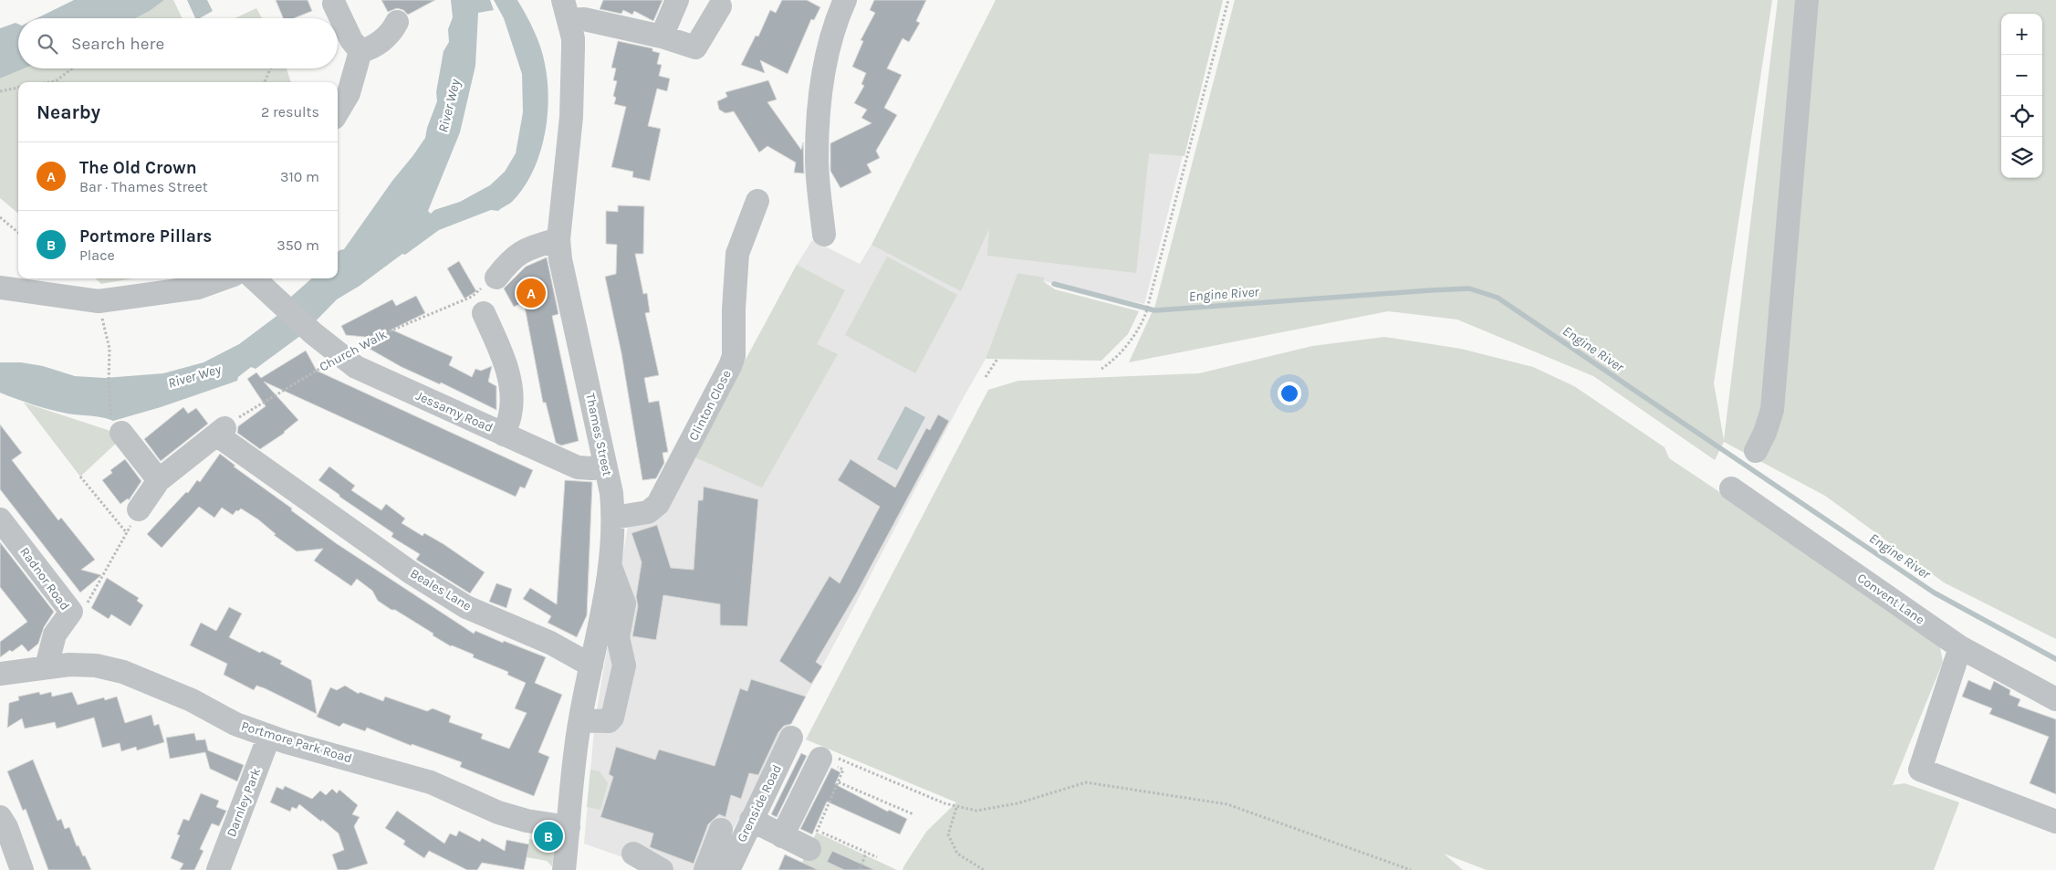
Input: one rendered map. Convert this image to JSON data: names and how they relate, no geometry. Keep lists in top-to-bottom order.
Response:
{
  "streets": {
    "street": [
      "Clinton Close",
      "Jessamy Road",
      "Thames Street",
      "Radnor Road",
      "Beales Lane",
      "Convent Lane",
      "Portmore Park Road",
      "Darnley Park",
      "Grenside Road"
    ],
    "path": ["Church Walk"]
  },
  "crossings": [
    ["Church Walk", "Jessamy Road"],
    ["Church Walk", "Beales Lane"],
    ["Clinton Close", "Thames Street"],
    ["Jessamy Road", "Thames Street"],
    ["Thames Street", "Beales Lane"],
    ["Thames Street", "Portmore Park Road"],
    ["Radnor Road", "Portmore Park Road"],
    ["Portmore Park Road", "Darnley Park"]
  ],
  "water": ["River Wey", "Engine River"],
  "page": {
    "map_buttons": ["+", "−"],
    "search": "Search here",
    "heading": ["Nearby", "2 results"],
    "list": [
      {
        "mark": "A",
        "name": "The Old Crown",
        "note": "Bar · Thames Street",
        "value": "310 m"
      },
      {
        "mark": "B",
        "name": "Portmore Pillars",
        "note": "Place",
        "value": "350 m"
      }
    ],
    "pins": ["A", "B"]
  }
}
